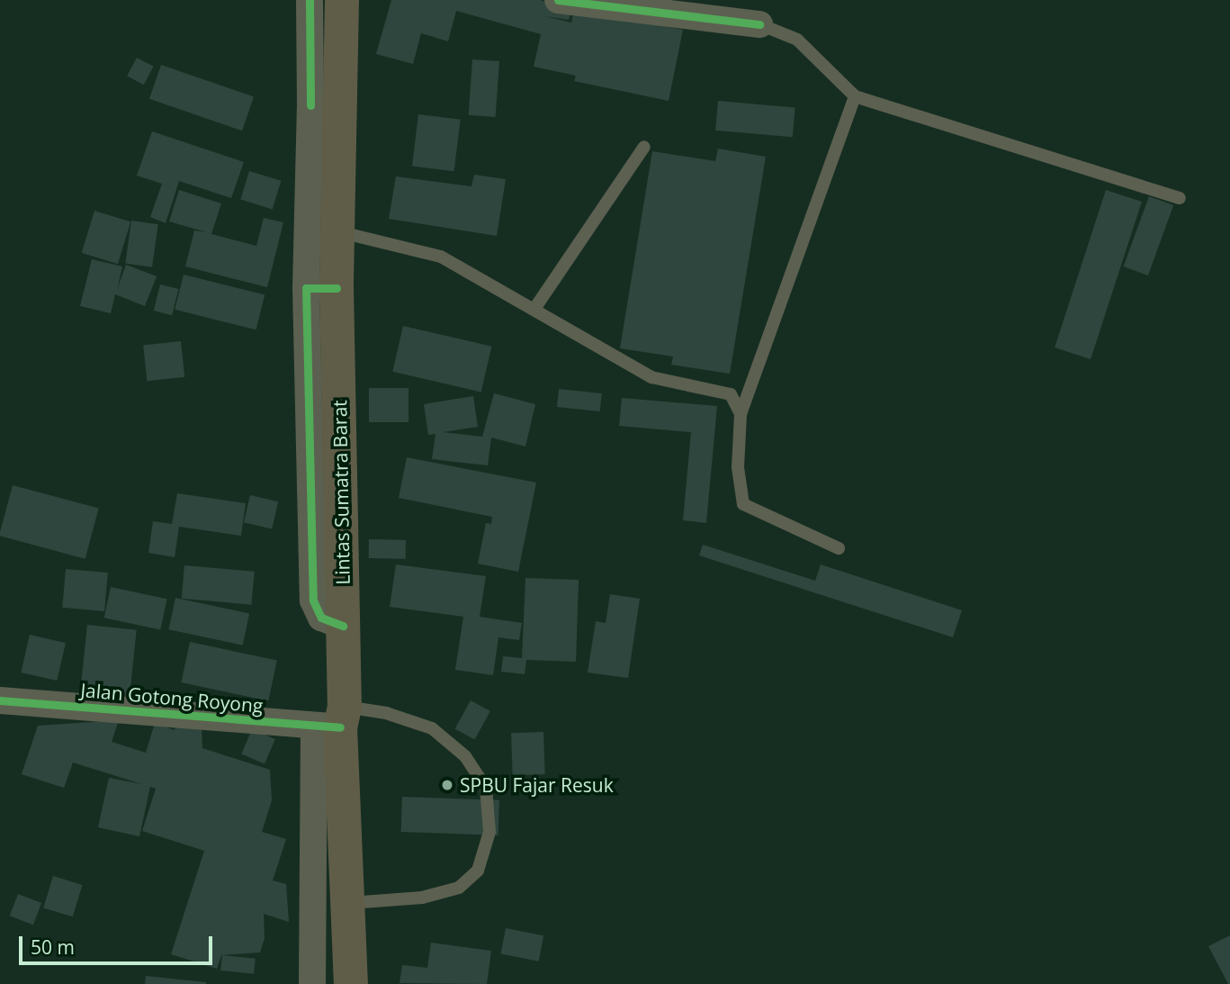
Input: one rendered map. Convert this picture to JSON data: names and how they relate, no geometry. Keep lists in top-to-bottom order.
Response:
{
  "streets": {
    "highway": ["Lintas Sumatra Barat"],
    "street": ["Jalan Gotong Royong"]
  },
  "crossings": [
    ["Lintas Sumatra Barat", "Jalan Gotong Royong"]
  ],
  "places": ["SPBU Fajar Resuk"],
  "scale_bar": "50 m"
}
